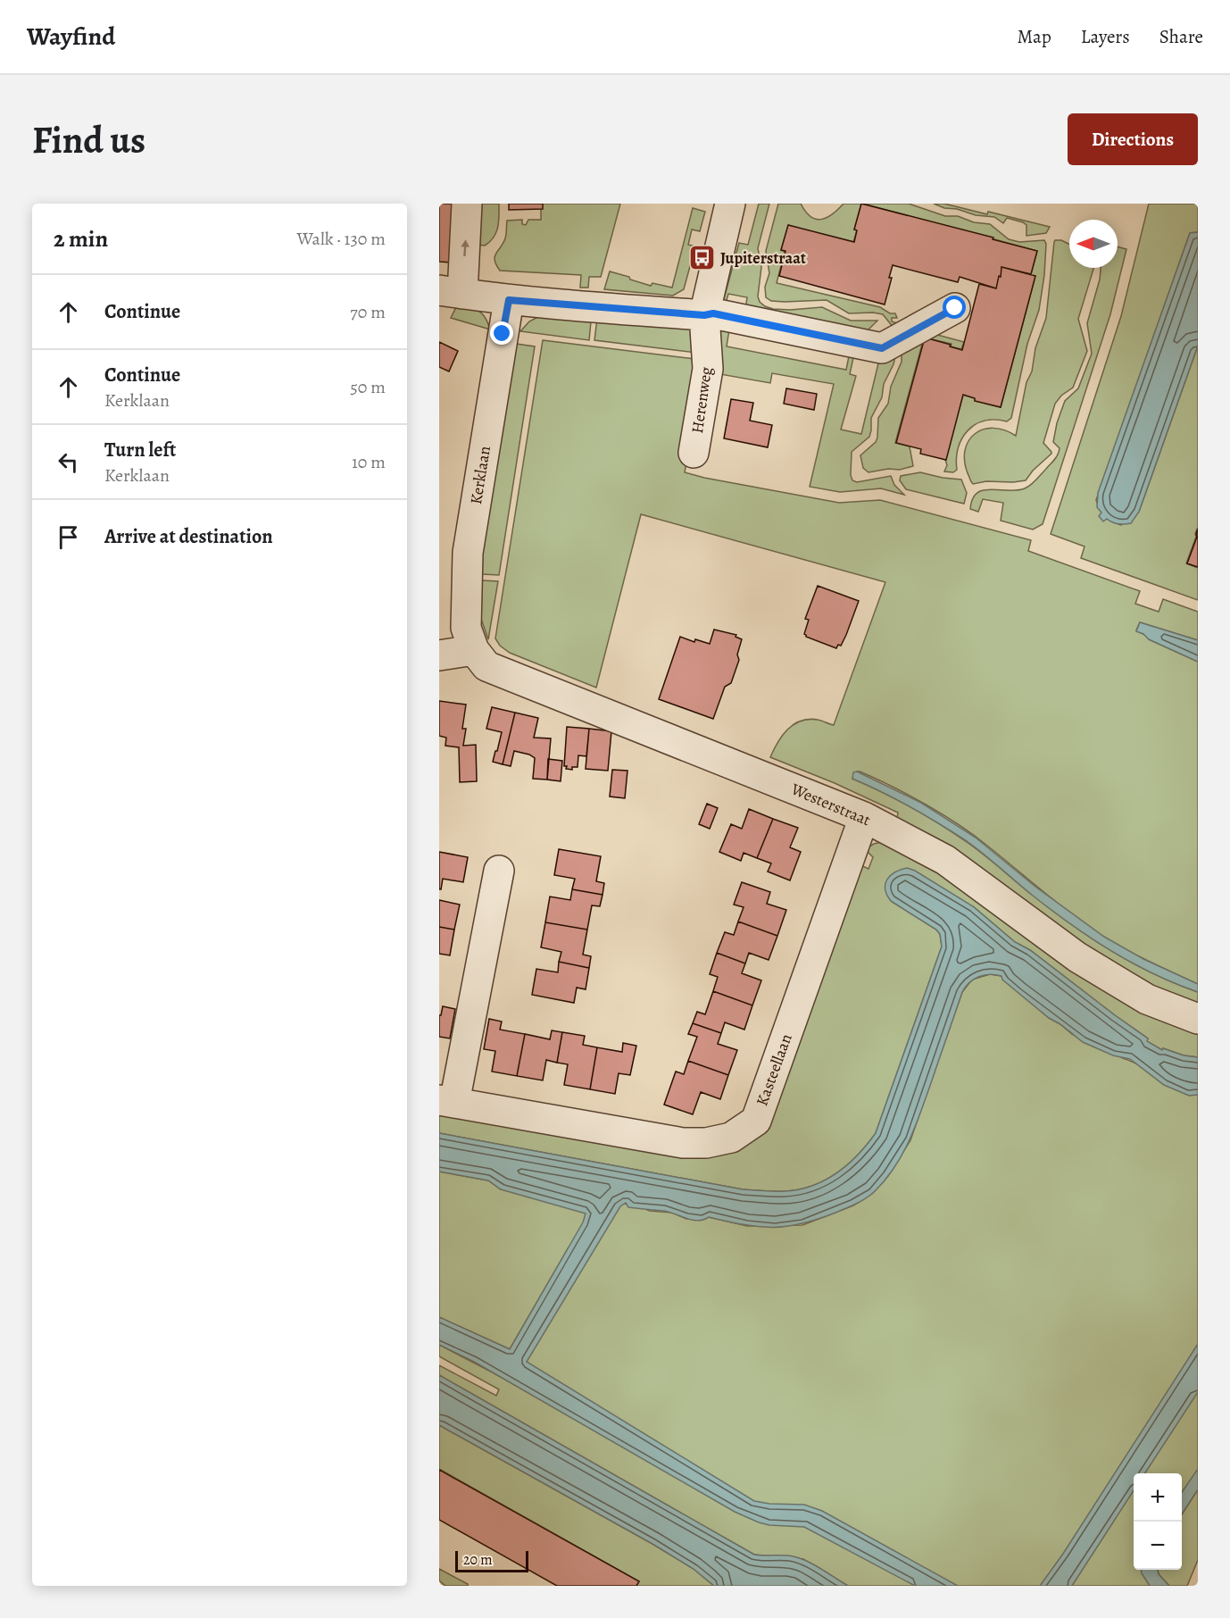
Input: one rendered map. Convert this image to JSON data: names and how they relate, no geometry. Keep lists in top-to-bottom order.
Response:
{
  "streets": {
    "street": [
      "Herenweg",
      "Kerklaan",
      "Westerstraat",
      "Kasteellaan"
    ]
  },
  "crossings": [
    ["Kerklaan", "Westerstraat"],
    ["Westerstraat", "Kasteellaan"]
  ],
  "places": {
    "bus stop": ["Jupiterstraat"]
  },
  "scale_bar": "20 m",
  "north": "left",
  "page": {
    "header": "Wayfind",
    "nav": ["Map", "Layers", "Share"],
    "buttons": "Directions",
    "title": "Find us",
    "heading": ["2 min", "Walk · 130 m"],
    "list": [
      ["Continue", "70 m"],
      ["Continue", "Kerklaan", "50 m"],
      ["Turn left", "Kerklaan", "10 m"],
      "Arrive at destination"
    ],
    "map_buttons": ["+", "−"],
    "scale": "20 m"
  }
}
